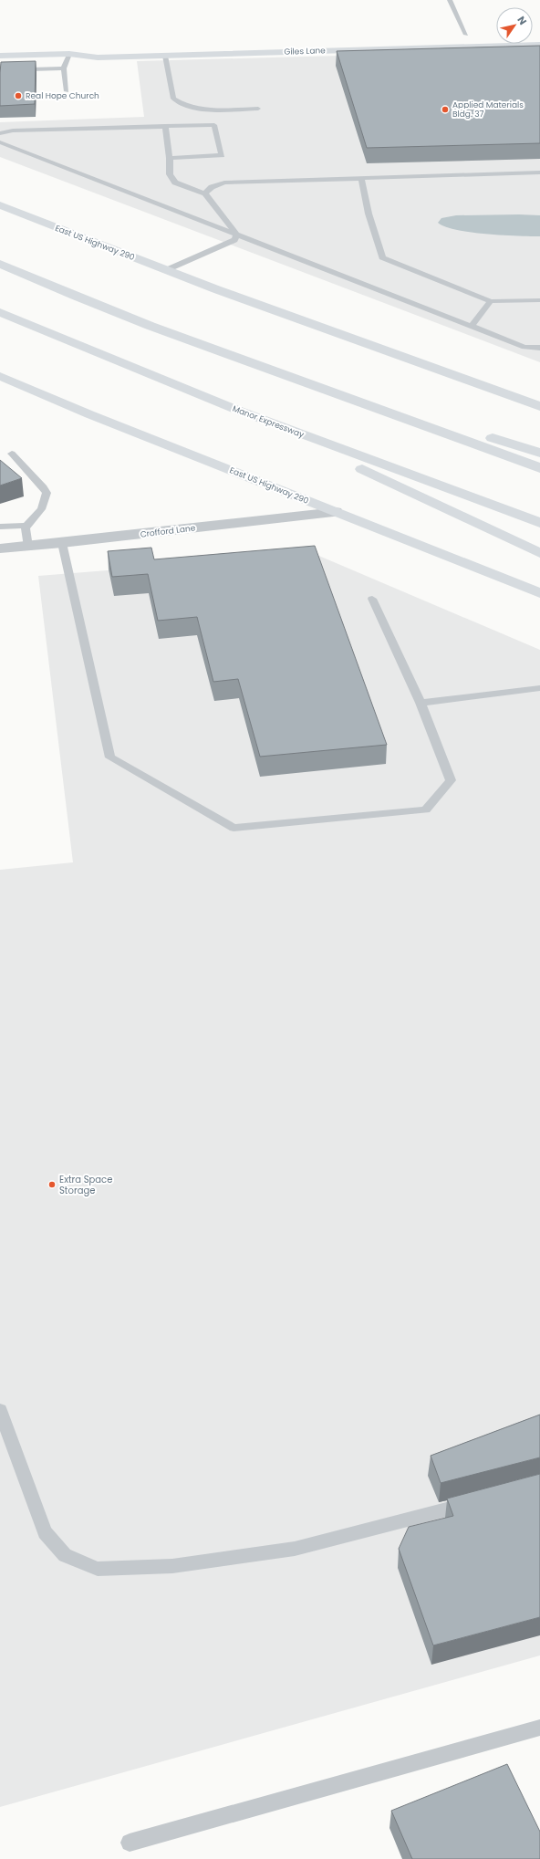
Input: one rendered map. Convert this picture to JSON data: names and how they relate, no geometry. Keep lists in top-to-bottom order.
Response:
{
  "streets": {
    "main road": ["Giles Lane", "East US Highway 290", "Manor Expressway"],
    "street": ["Crofford Lane"]
  },
  "crossings": [
    ["East US Highway 290", "Crofford Lane"]
  ],
  "places": ["Real Hope Church", "Applied Materials Bldg. 37", "Extra Space Storage"],
  "north": "top right"
}
